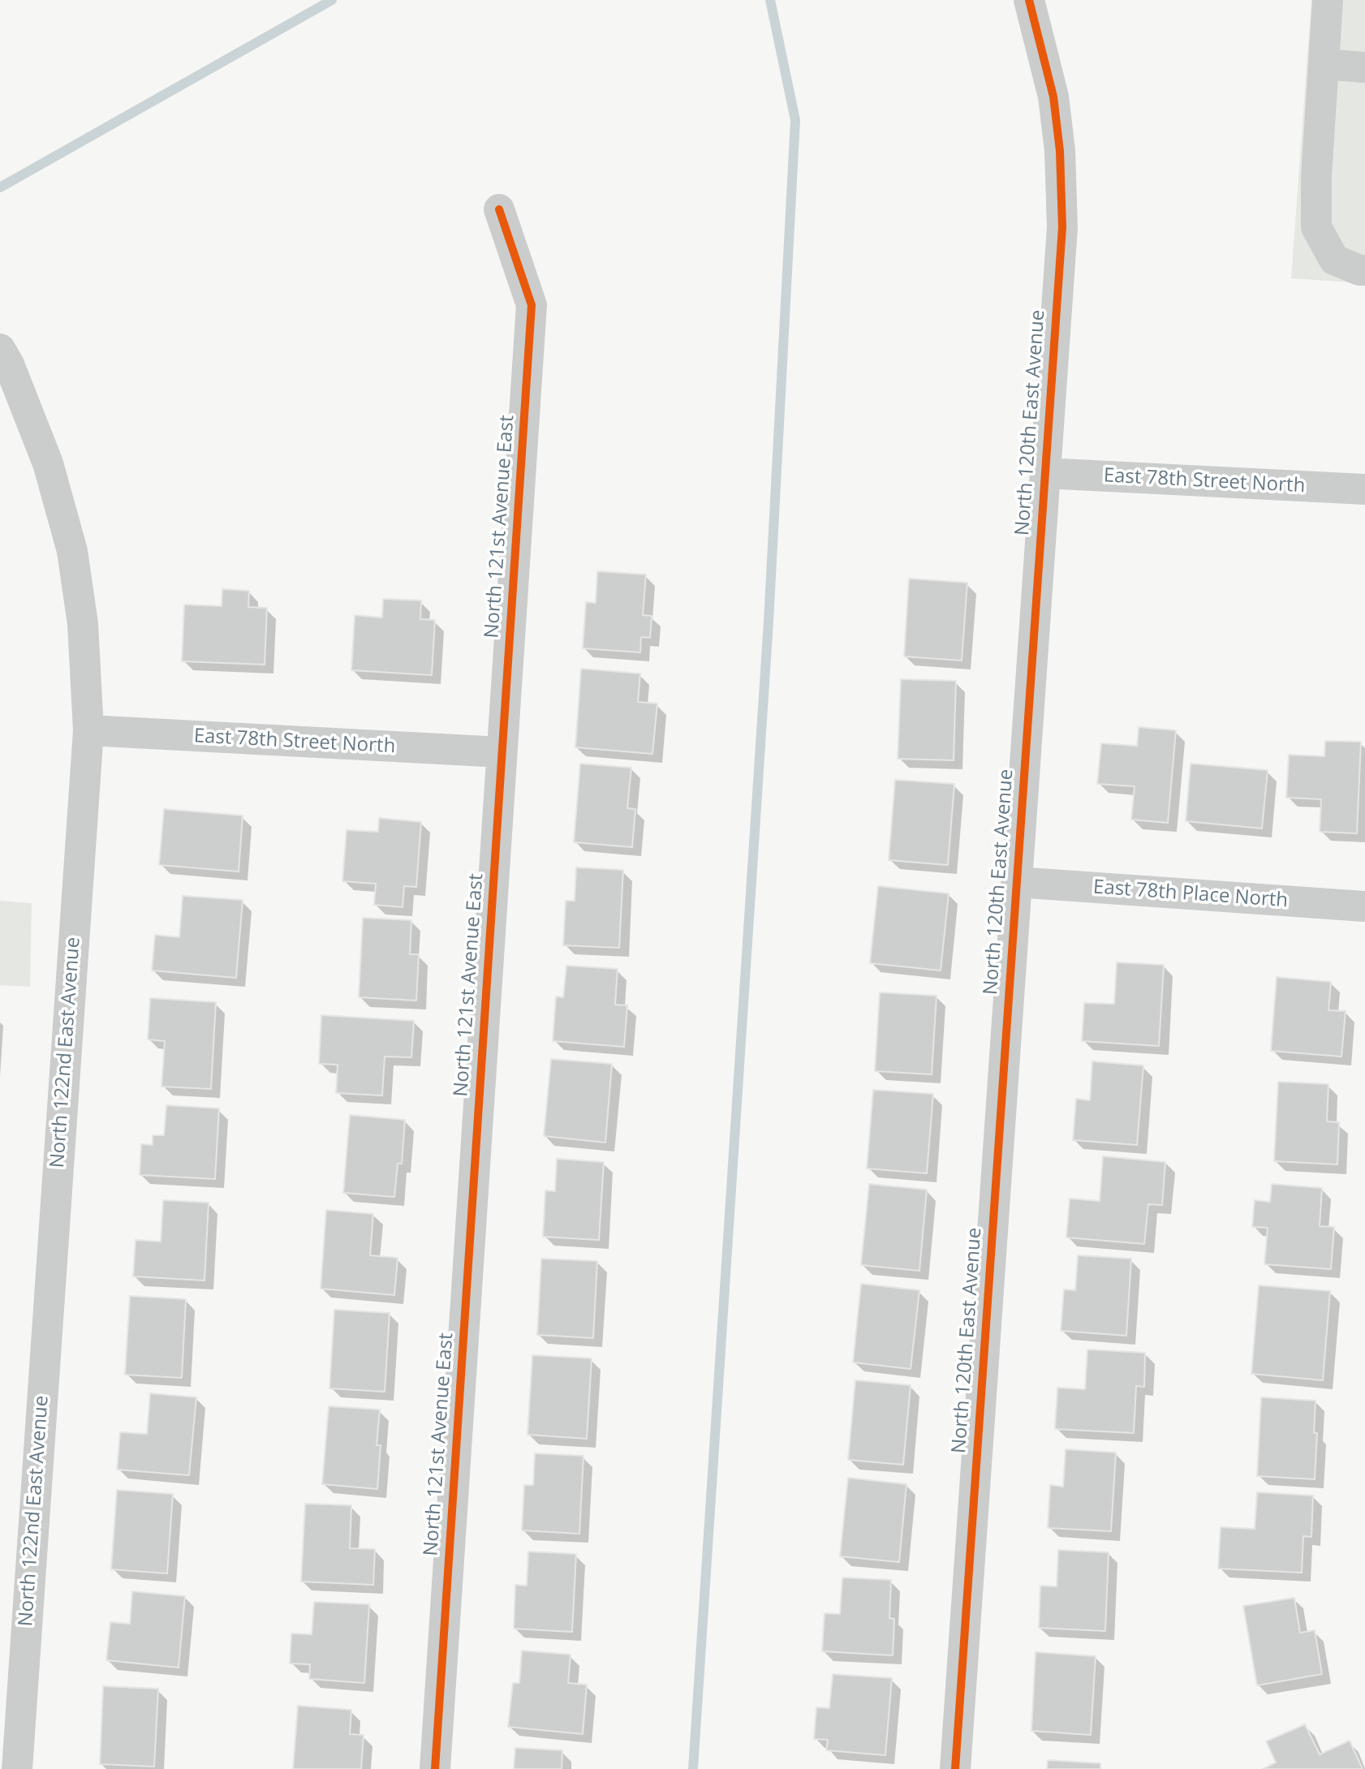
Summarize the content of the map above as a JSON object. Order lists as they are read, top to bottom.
{
  "streets": {
    "street": [
      "North 120th East Avenue",
      "East 78th Street North",
      "North 121st Avenue East",
      "East 78th Place North",
      "North 122nd East Avenue"
    ]
  },
  "crossings": [
    ["North 120th East Avenue", "East 78th Street North"],
    ["North 120th East Avenue", "East 78th Place North"],
    ["East 78th Street North", "North 121st Avenue East"],
    ["East 78th Street North", "North 122nd East Avenue"]
  ]
}
